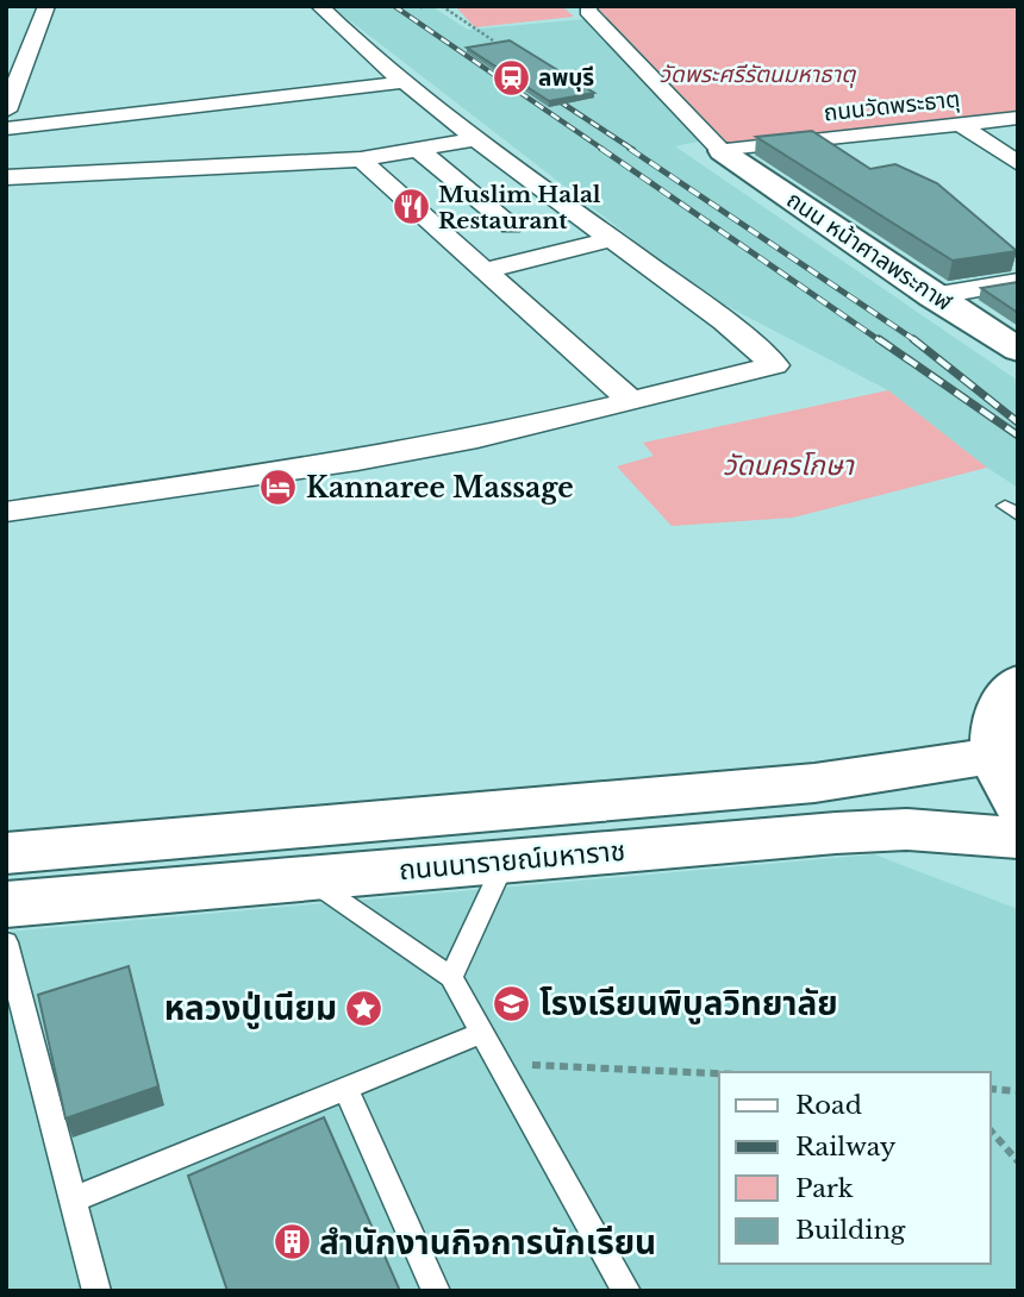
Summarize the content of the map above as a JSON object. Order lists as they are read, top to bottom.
{
  "streets": {
    "main road": ["ถนน หน้าศาลพระกาฬ", "ถนนนารายณ์มหาราช"],
    "street": ["ถนนวัดพระธาตุ"]
  },
  "crossings": [
    ["ถนนวัดพระธาตุ", "ถนน หน้าศาลพระกาฬ"]
  ],
  "parks": ["วัดพระศรีรัตนมหาธาตุ", "วัดนครโกษา"],
  "places": {
    "station": ["ลพบุรี"],
    "restaurant": ["Muslim Halal Restaurant"],
    "hotel": ["Kannaree Massage"],
    "school or university": ["โรงเรียนพิบูลวิทยาลัย"],
    "place": ["หลวงปู่เนียม"],
    "building": ["สำนักงานกิจการนักเรียน"]
  },
  "legend": [
    "Road",
    "Railway",
    "Park",
    "Building"
  ]
}
